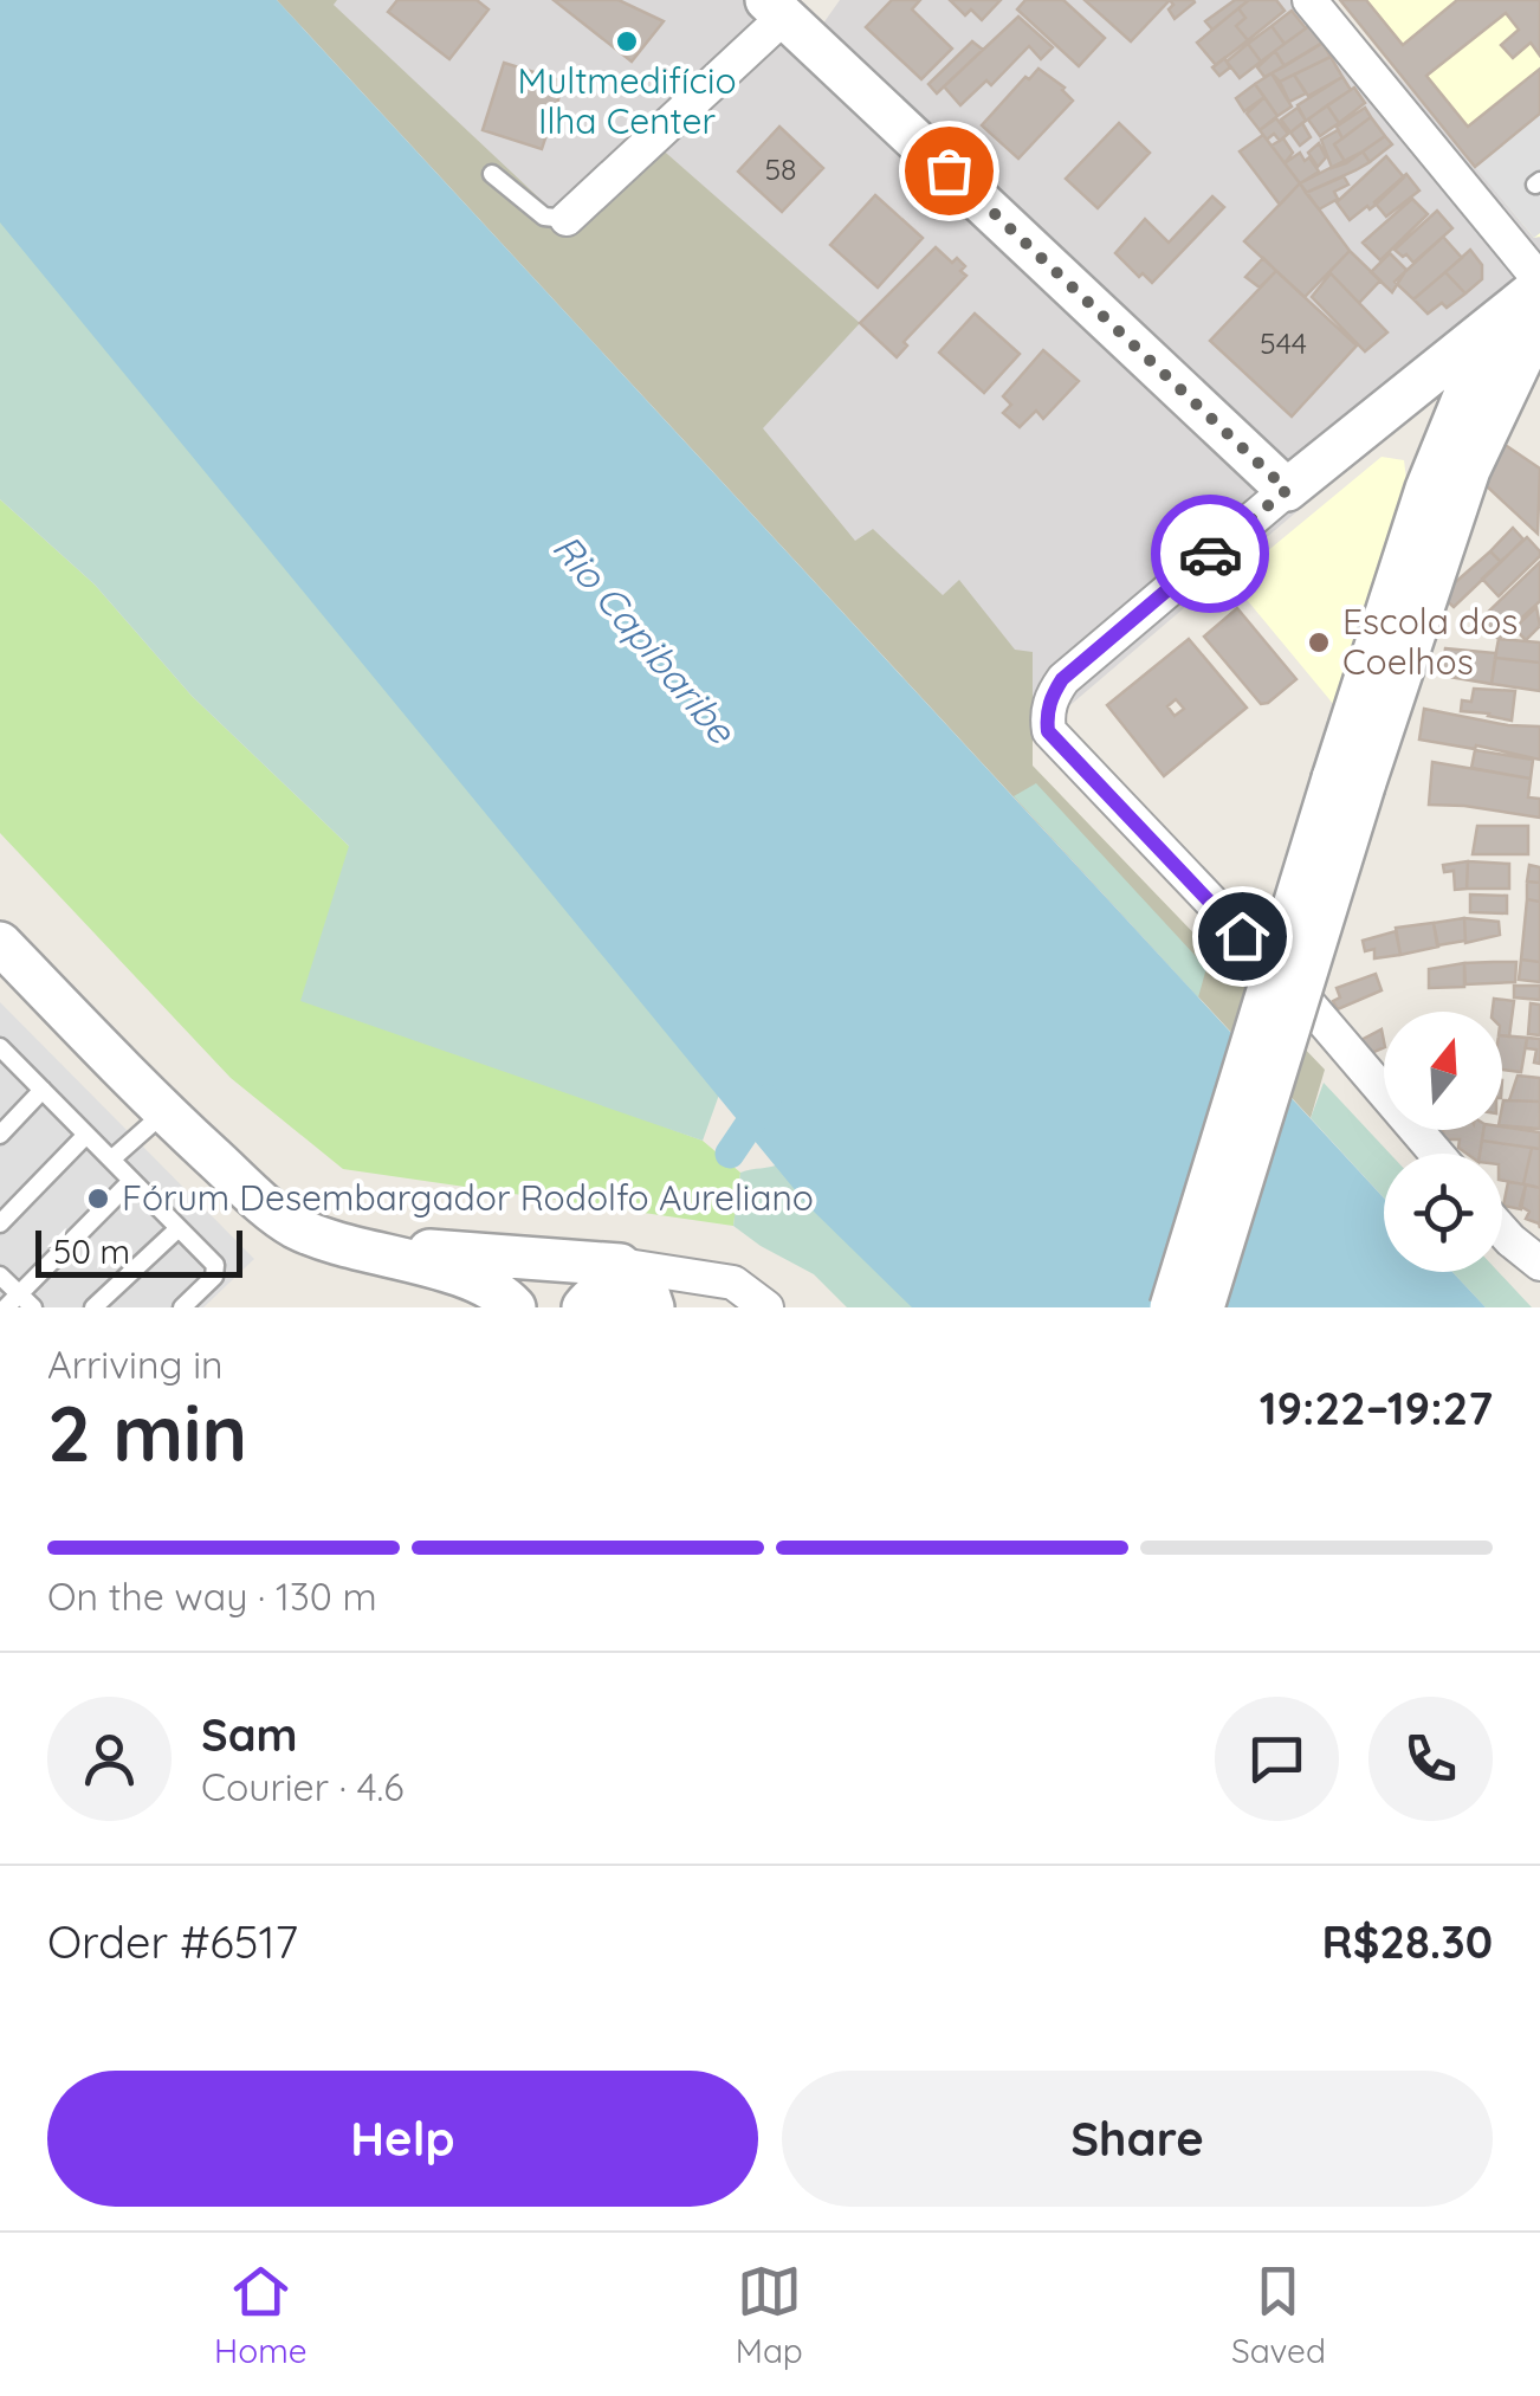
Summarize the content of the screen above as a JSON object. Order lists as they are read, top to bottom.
{
  "water": ["Rio Capibaribe"],
  "places": ["Multmedifício Ilha Center", "Escola dos Coelhos", "Fórum Desembargador Rodolfo Aureliano"],
  "house_numbers": ["58", "544"],
  "scale_bar": "50 m",
  "north": "top",
  "page": {
    "scale": "50 m",
    "heading": ["2 min", "Arriving in", "19:22–19:27"],
    "panel": [
      "Sam",
      "Courier · 4.6",
      "Order #6517",
      "R$28.30"
    ],
    "bar": "On the way · 130 m",
    "buttons": ["Help", "Share"],
    "tabs": ["Home", "Map", "Saved"]
  }
}
